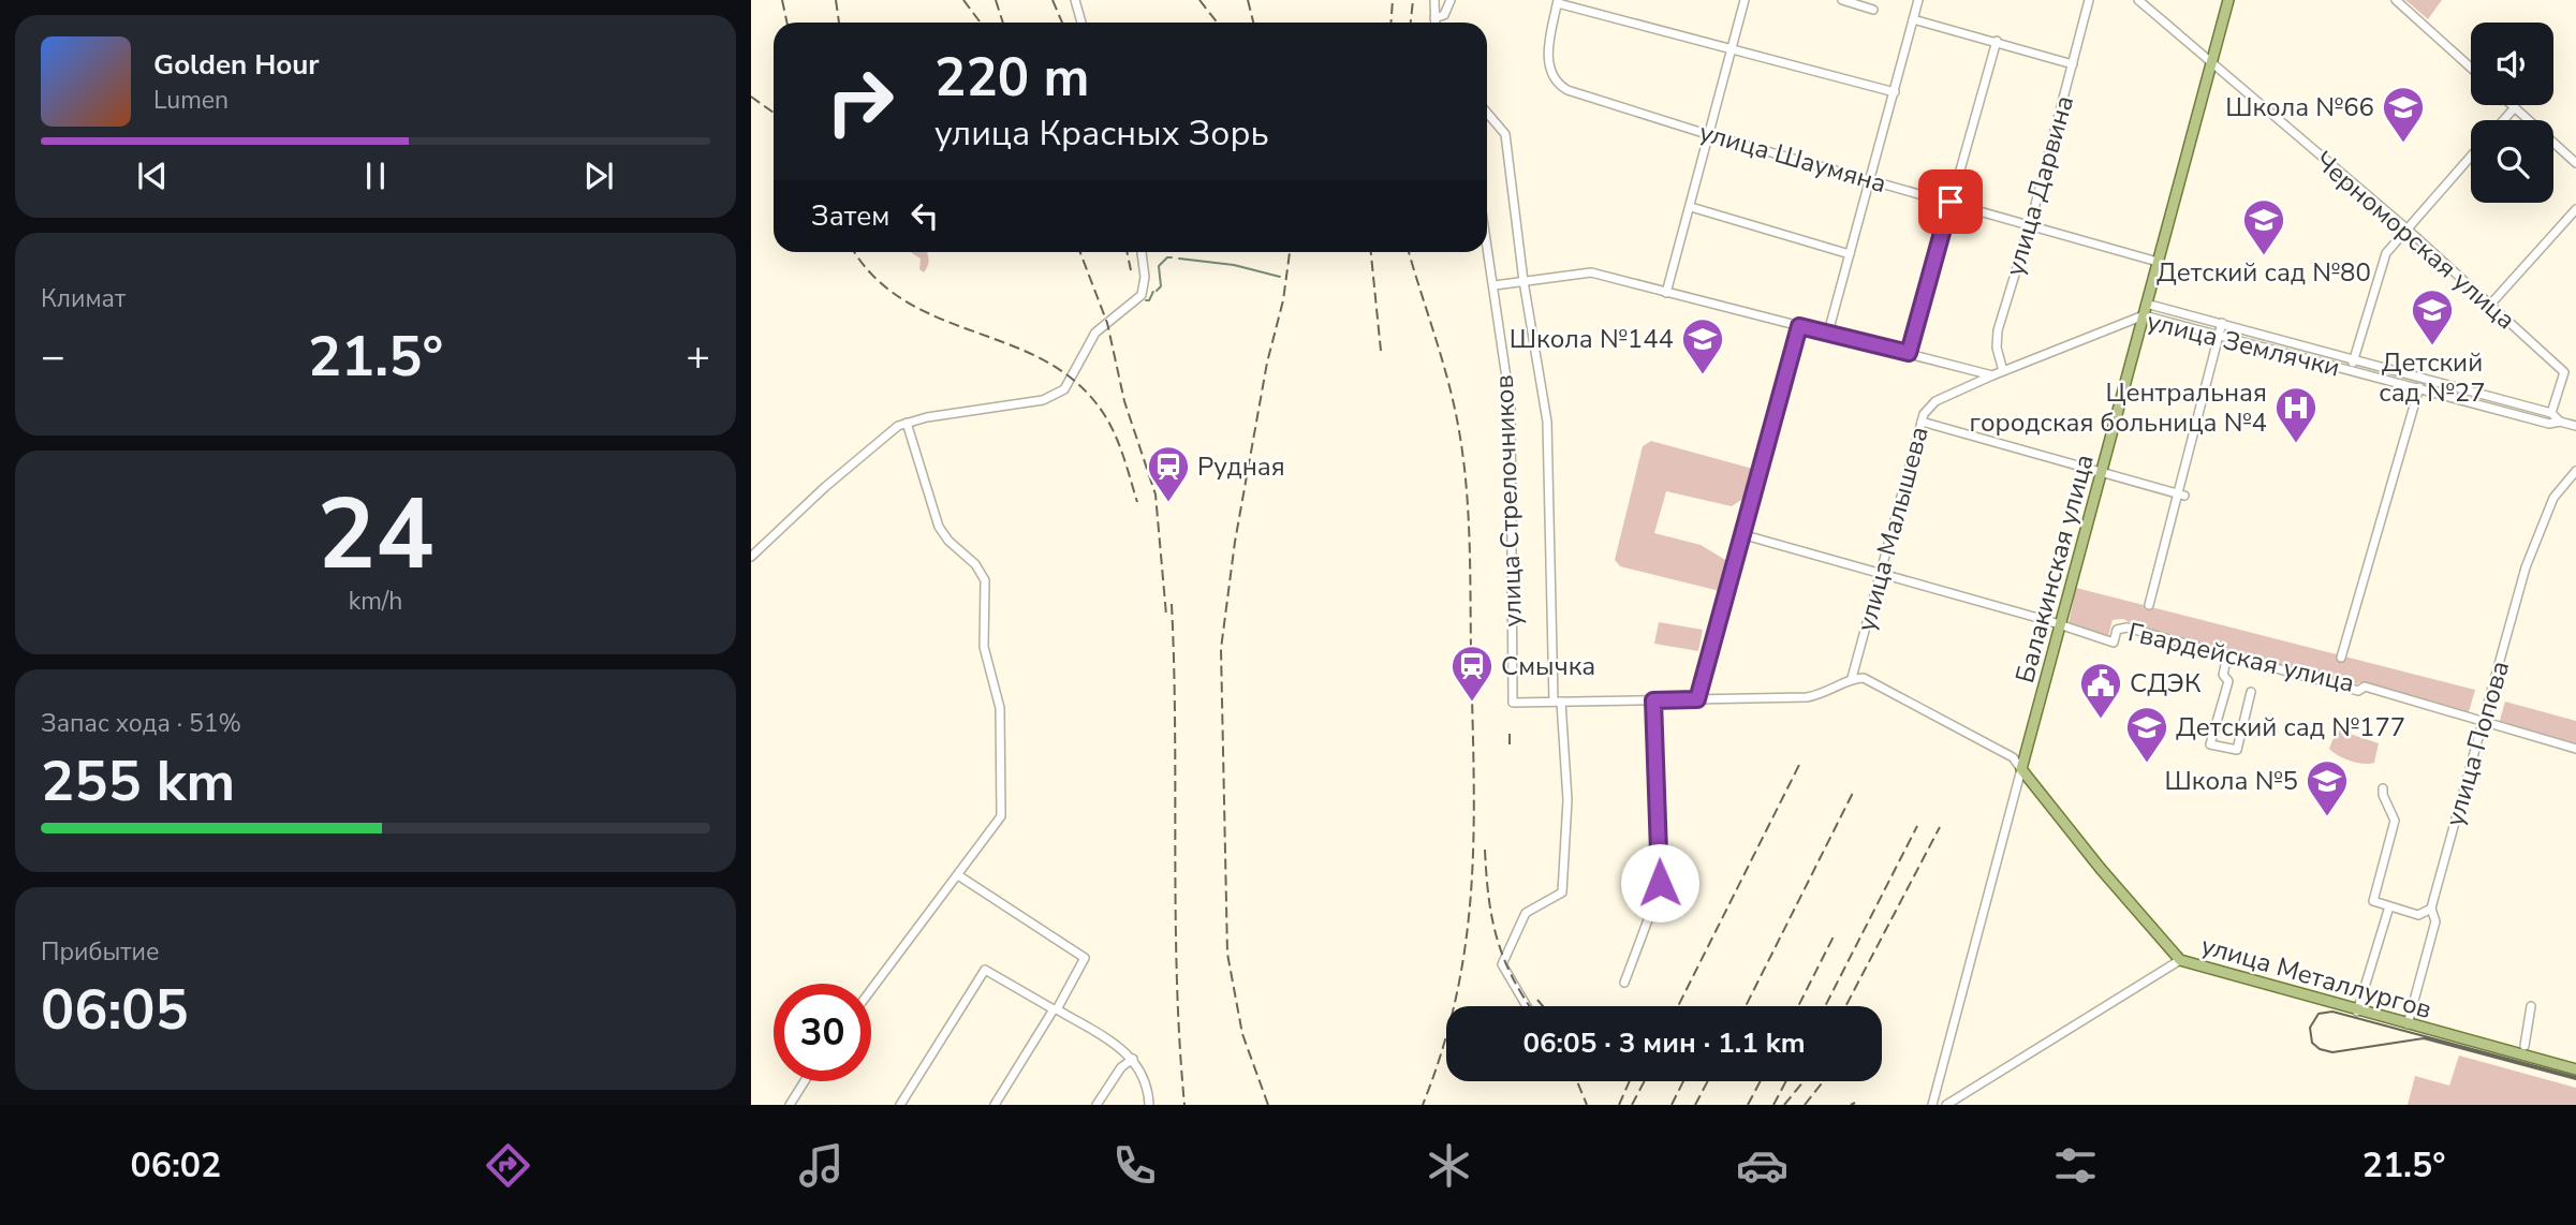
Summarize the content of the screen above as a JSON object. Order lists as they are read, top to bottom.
{
  "streets": {
    "main road": ["Балакинская улица", "улица Металлургов"],
    "street": [
      "улица Шаумяна",
      "улица Дарвина",
      "Черноморская улица",
      "улица Землячки",
      "улица Стрелочников",
      "улица Малышева",
      "Гвардейская улица",
      "улица Попова"
    ]
  },
  "crossings": [
    ["улица Шаумяна", "улица Дарвина"],
    ["улица Шаумяна", "Балакинская улица"],
    ["улица Дарвина", "улица Землячки"],
    ["Черноморская улица", "улица Землячки"],
    ["Черноморская улица", "Балакинская улица"],
    ["улица Землячки", "улица Малышева"],
    ["улица Землячки", "Балакинская улица"],
    ["улица Малышева", "Гвардейская улица"],
    ["Балакинская улица", "Гвардейская улица"],
    ["Гвардейская улица", "улица Попова"],
    ["улица Попова", "улица Металлургов"]
  ],
  "places": {
    "school or university": [
      "Школа №66",
      "Детский сад №80",
      "Детский сад №27",
      "Школа №144",
      "Детский сад №177",
      "Школа №5"
    ],
    "hospital": ["Центральная городская больница №4"],
    "station": ["Рудная", "Смычка"],
    "public building": ["СДЭК"]
  },
  "page": {
    "turn": ["220 m", "улица Красных Зорь"],
    "song": ["Golden Hour", "Lumen"],
    "then": "Затем",
    "tile": [
      "Климат",
      ["24", "km/h"],
      ["Запас хода · 51%", "255 km"],
      ["Прибытие", "06:05"]
    ],
    "heat": ["−", "21.5°", "+"],
    "limit": "30",
    "trip": "06:05 · 3 мин · 1.1 km",
    "tabs": ["06:02", "21.5°"]
  }
}
